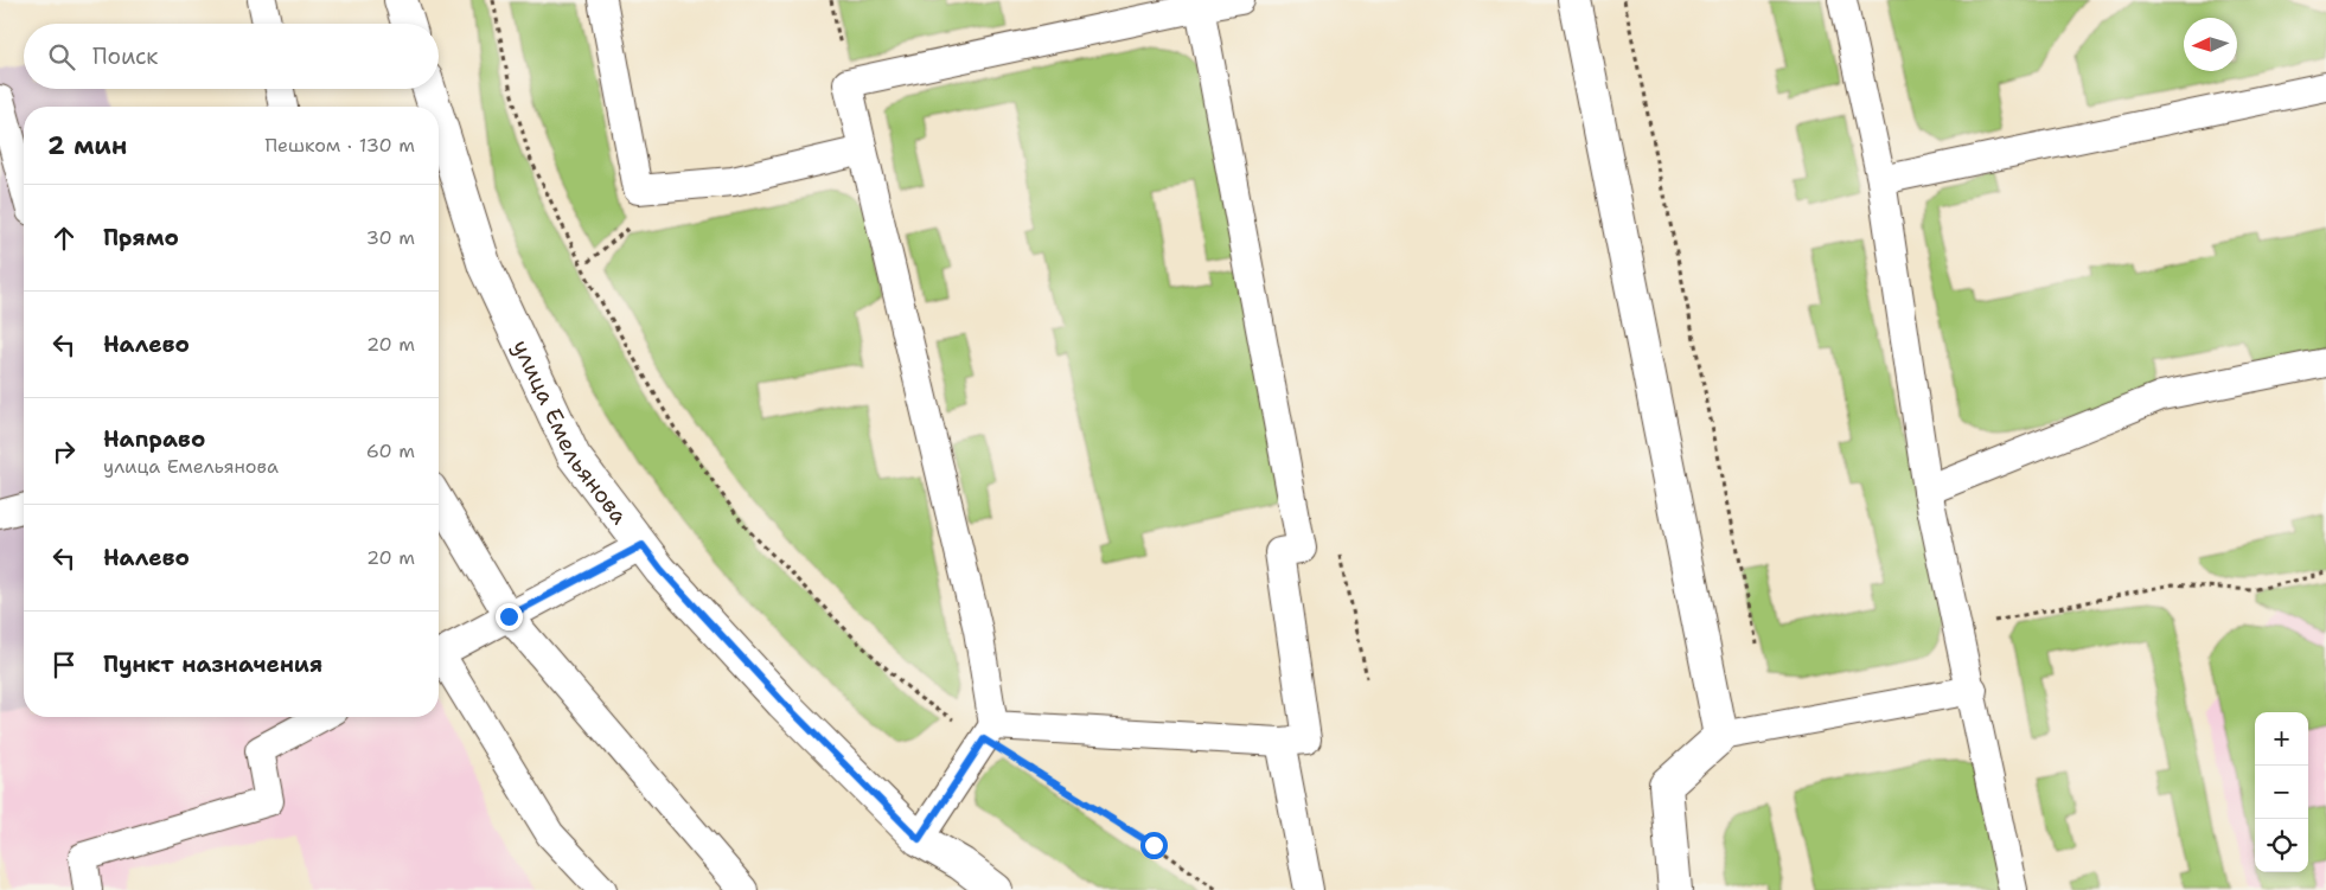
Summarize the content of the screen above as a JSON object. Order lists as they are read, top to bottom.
{
  "streets": {
    "main road": ["улица Емельянова"]
  },
  "north": "left",
  "page": {
    "search": "Поиск",
    "heading": ["2 мин", "Пешком · 130 m"],
    "list": [
      ["Прямо", "30 m"],
      ["Налево", "20 m"],
      ["Направо", "улица Емельянова", "60 m"],
      ["Налево", "20 m"],
      "Пункт назначения"
    ],
    "map_buttons": ["+", "−"]
  }
}
